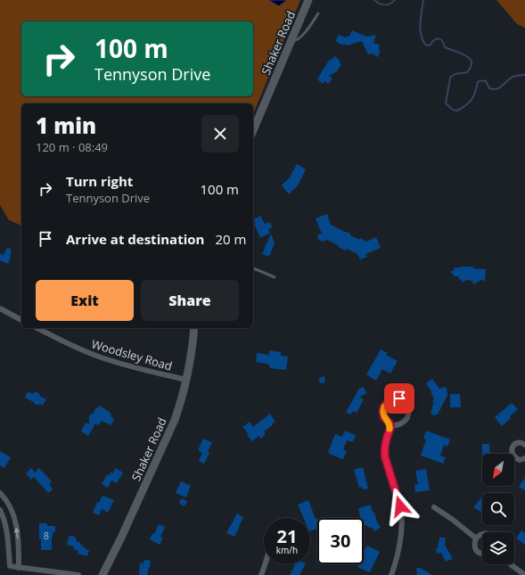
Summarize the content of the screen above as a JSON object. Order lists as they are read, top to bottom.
{
  "streets": {
    "main road": ["Shaker Road"],
    "street": ["Woodsley Road"]
  },
  "crossings": [
    ["Shaker Road", "Woodsley Road"]
  ],
  "house_numbers": ["8"],
  "north": "bottom left",
  "page": {
    "turn": ["100 m", "Tennyson Drive"],
    "heading": ["1 min", "120 m · 08:49"],
    "list": [
      {
        "name": "Turn right",
        "note": "Tennyson Drive",
        "value": "100 m"
      },
      {
        "name": "Arrive at destination",
        "value": "20 m"
      }
    ],
    "buttons": ["Exit", "Share"],
    "speed": "21 km/h",
    "limit": "30"
  }
}
